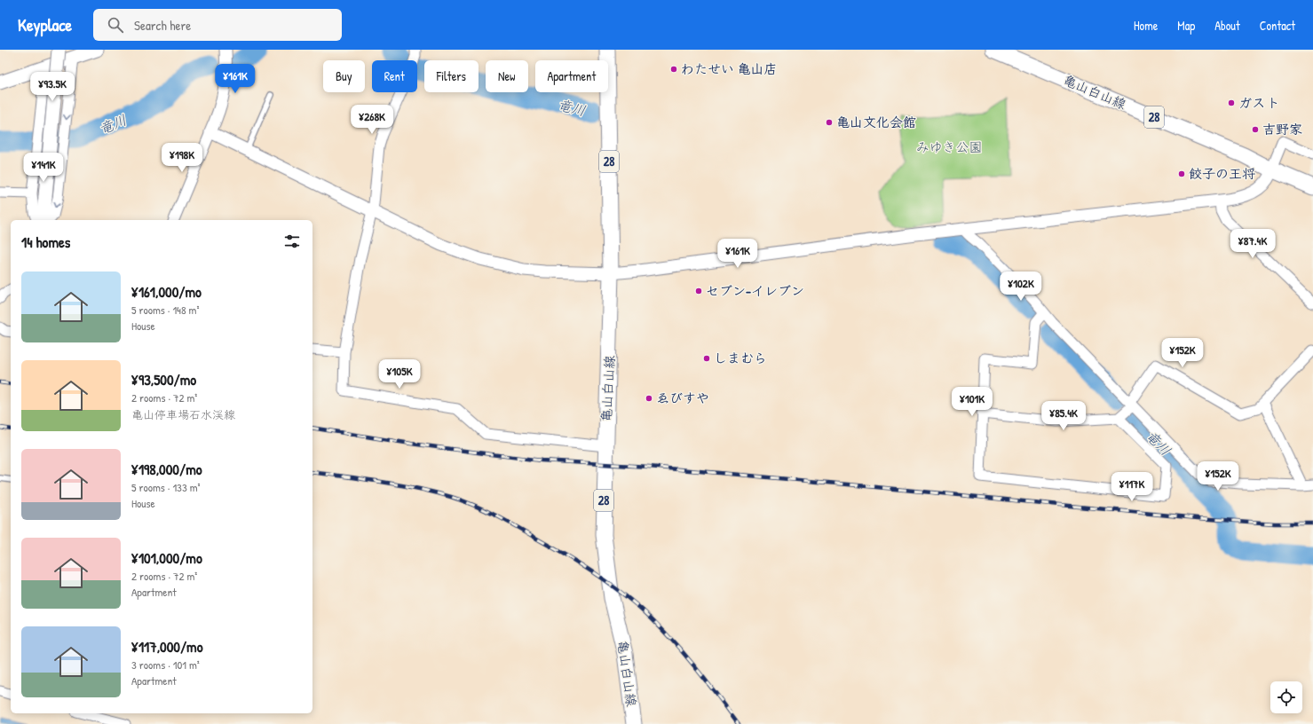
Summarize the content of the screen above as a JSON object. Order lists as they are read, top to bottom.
{
  "streets": {
    "main road": ["亀山白山線", "28"]
  },
  "water": ["竜川"],
  "parks": ["みゆき公園"],
  "places": [
    "わたせい 亀山店",
    "ガスト",
    "亀山文化会館",
    "吉野家",
    "餃子の王将",
    "セブン-イレブン",
    "しまむら",
    "ゑびすや"
  ],
  "page": {
    "header": "Keyplace",
    "search": "Search here",
    "nav": [
      "Home",
      "Map",
      "About",
      "Contact"
    ],
    "chip": [
      "Buy",
      "Rent",
      "Filters",
      "New",
      "Apartment"
    ],
    "price": [
      "¥161K",
      "¥93.5K",
      "¥268K",
      "¥198K",
      "¥141K",
      "¥87.4K",
      "¥161K",
      "¥102K",
      "¥152K",
      "¥105K",
      "¥101K",
      "¥85.4K",
      "¥152K",
      "¥117K"
    ],
    "heading": "14 homes",
    "list": [
      {
        "name": "¥161,000/mo",
        "note": "5 rooms · 148 m² · House"
      },
      {
        "name": "¥93,500/mo",
        "note": "2 rooms · 72 m² · 亀山停車場石水渓線"
      },
      {
        "name": "¥198,000/mo",
        "note": "5 rooms · 133 m² · House"
      },
      {
        "name": "¥101,000/mo",
        "note": "2 rooms · 72 m² · Apartment"
      },
      {
        "name": "¥117,000/mo",
        "note": "3 rooms · 101 m² · Apartment"
      }
    ]
  }
}
